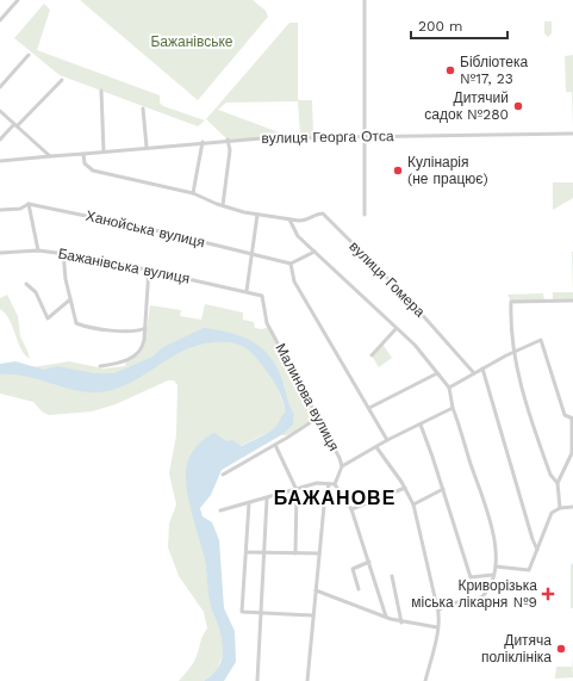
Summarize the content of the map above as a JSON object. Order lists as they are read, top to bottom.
{
  "streets": {
    "street": [
      "вулиця Георга Отса",
      "Ханойська вулиця",
      "Бажанівська вулиця",
      "вулиця Гомера",
      "Малинова вулиця"
    ]
  },
  "crossings": [
    ["Бажанівська вулиця", "Малинова вулиця"]
  ],
  "districts": ["БАЖАНОВЕ"],
  "parks": ["Бажанівське"],
  "places": {
    "other": [
      "Бібліотека №17, 23",
      "Дитячий садок №280",
      "Кулінарія (не працює)",
      "Дитяча поліклініка"
    ],
    "health": ["Криворізька міська лікарня №9"]
  },
  "scale_bar": "200 m"
}
